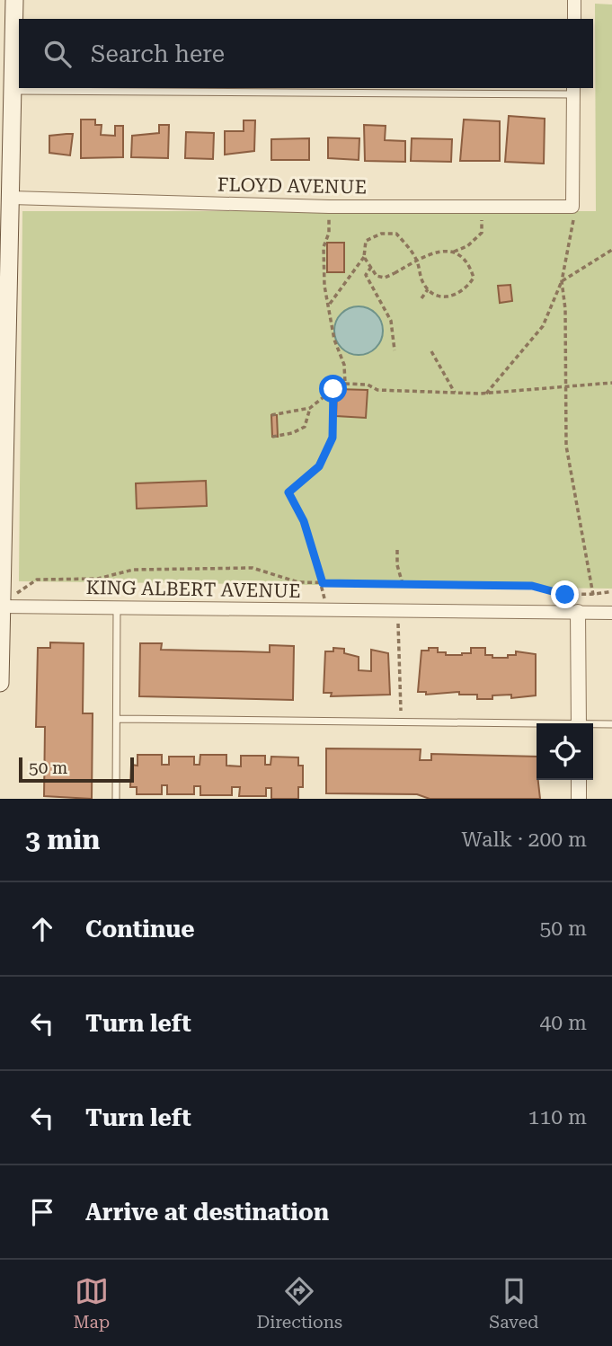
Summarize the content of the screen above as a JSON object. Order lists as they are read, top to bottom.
{
  "streets": {
    "street": ["FLOYD AVENUE", "KING ALBERT AVENUE"]
  },
  "scale_bar": "50 m",
  "page": {
    "search": "Search here",
    "scale": "50 m",
    "heading": ["3 min", "Walk · 200 m"],
    "list": [
      ["Continue", "50 m"],
      ["Turn left", "40 m"],
      ["Turn left", "110 m"],
      "Arrive at destination"
    ],
    "nav": ["Map", "Directions", "Saved"]
  }
}
